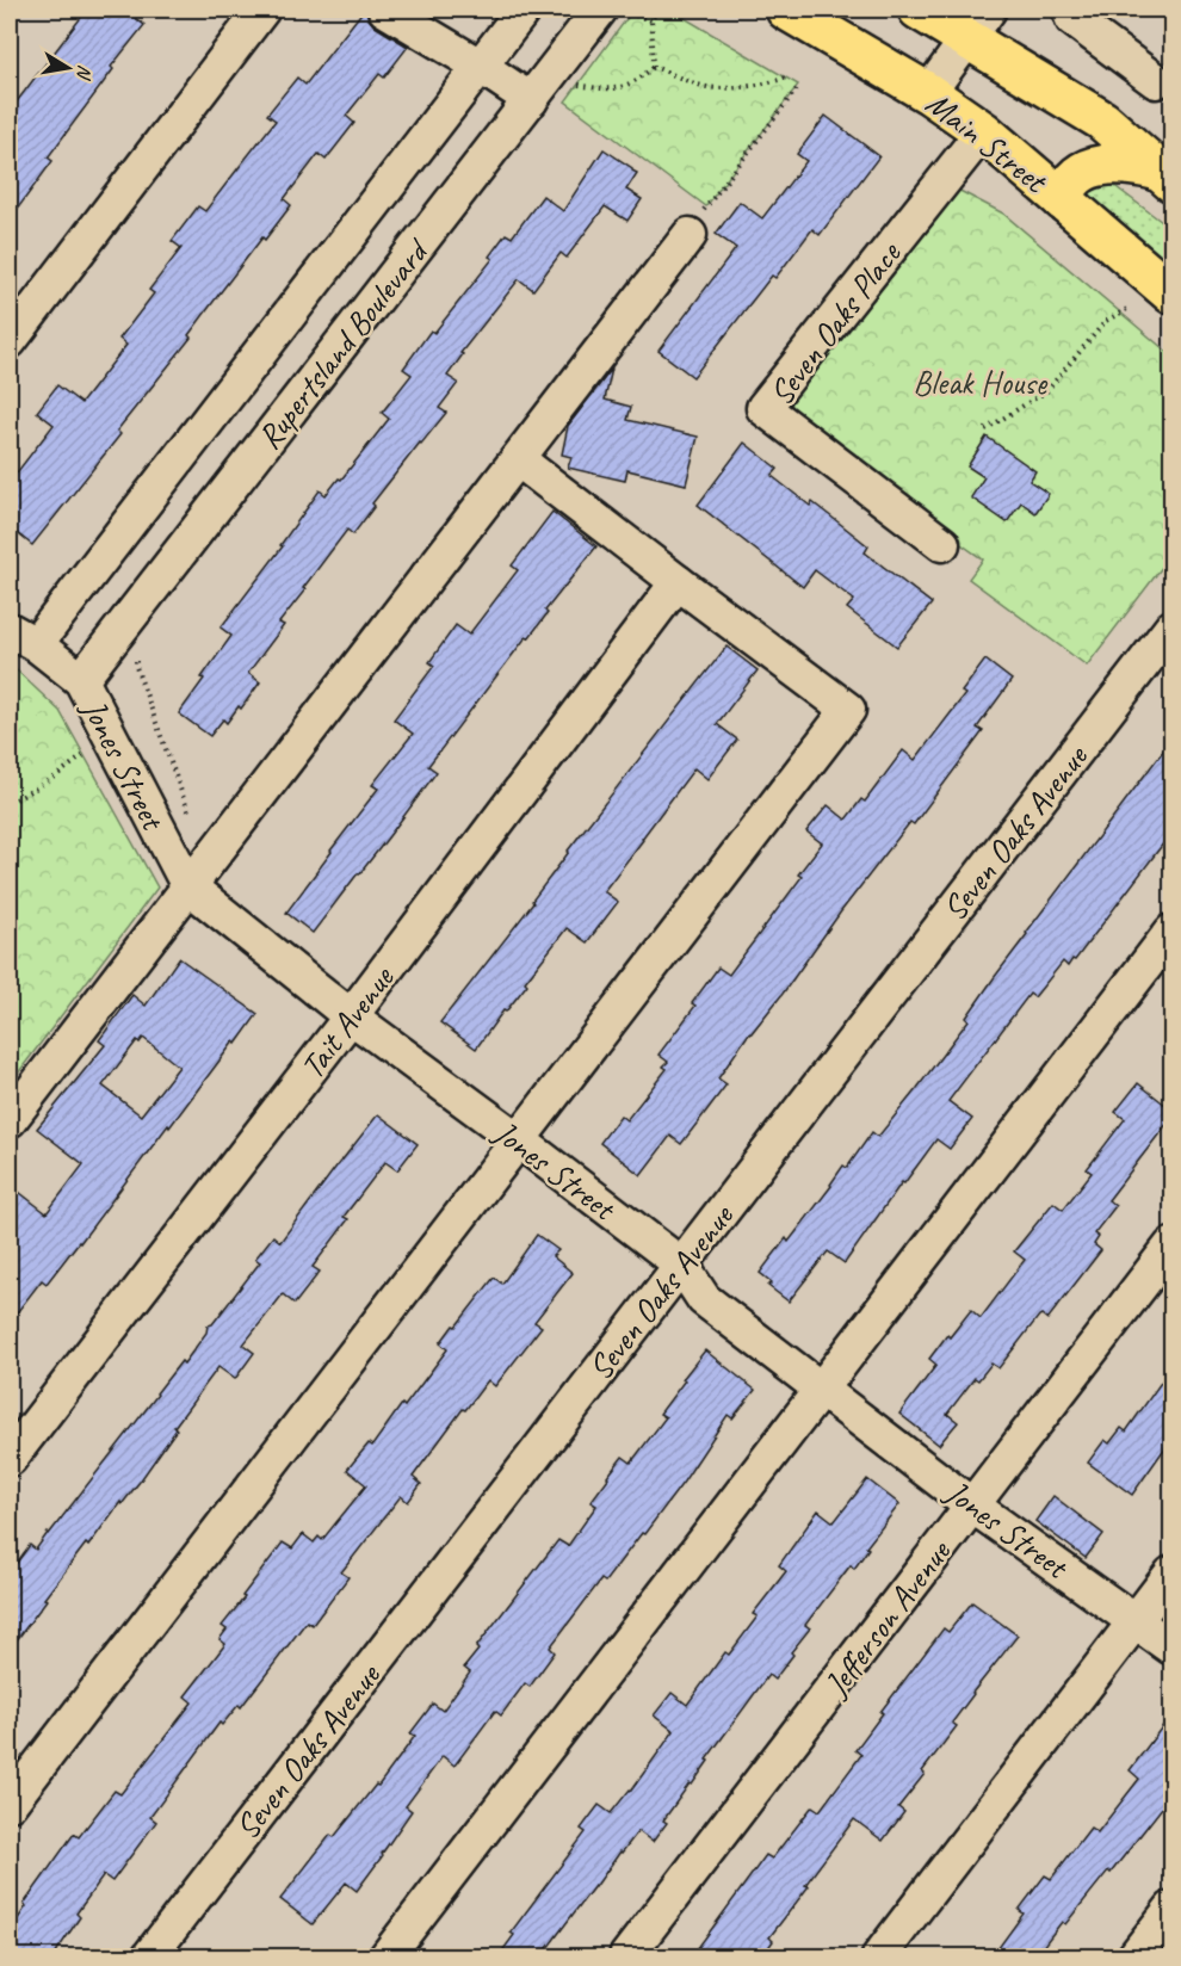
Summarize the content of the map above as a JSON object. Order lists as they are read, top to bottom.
{
  "streets": {
    "main road": ["Main Street"],
    "street": [
      "Seven Oaks Place",
      "Rupertsland Boulevard",
      "Jones Street",
      "Seven Oaks Avenue",
      "Tait Avenue",
      "Jefferson Avenue"
    ]
  },
  "crossings": [
    ["Main Street", "Seven Oaks Place"],
    ["Rupertsland Boulevard", "Jones Street"],
    ["Jones Street", "Seven Oaks Avenue"],
    ["Jones Street", "Tait Avenue"],
    ["Jones Street", "Jefferson Avenue"]
  ],
  "parks": ["Bleak House"],
  "north": "right"
}
